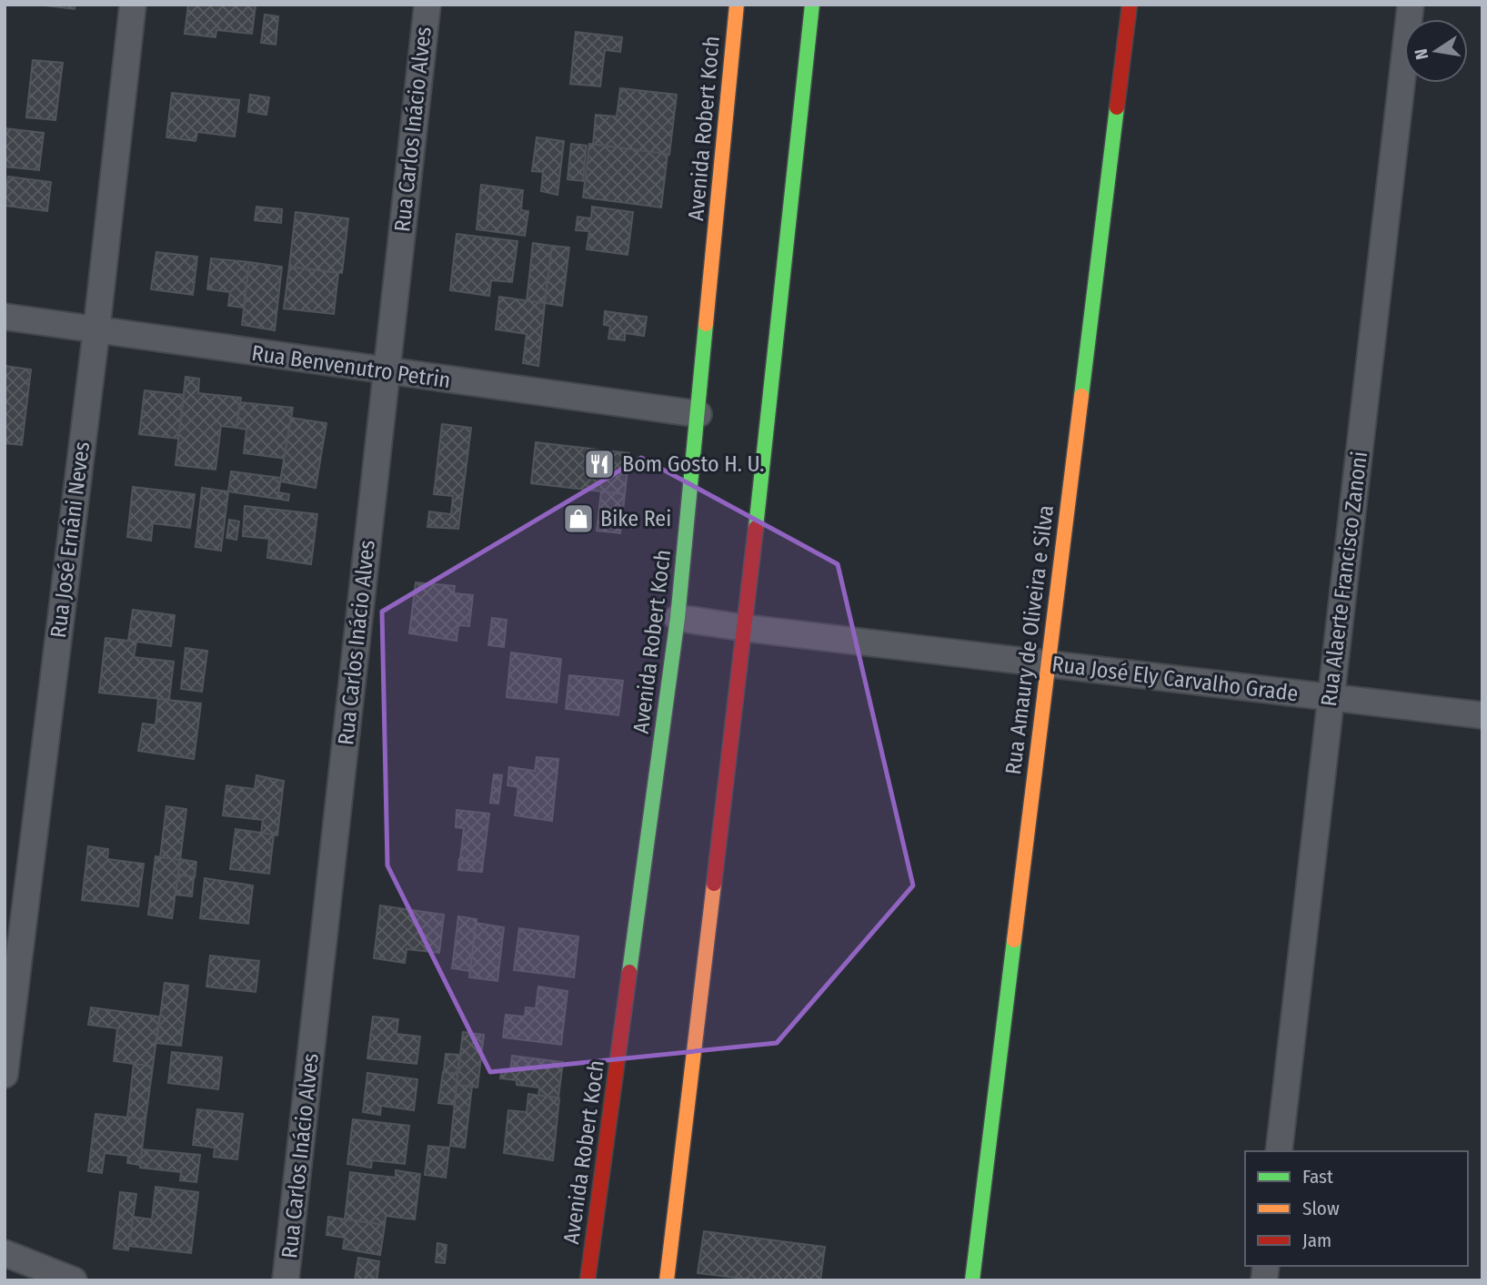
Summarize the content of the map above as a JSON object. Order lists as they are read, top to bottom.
{
  "streets": {
    "main road": ["Avenida Robert Koch", "Rua Amaury de Oliveira e Silva"],
    "street": [
      "Rua Carlos Inácio Alves",
      "Rua Benvenutro Petrin",
      "Rua José Ernâni Neves",
      "Rua Alaerte Francisco Zanoni",
      "Rua José Ely Carvalho Grade"
    ]
  },
  "crossings": [
    ["Avenida Robert Koch", "Rua Benvenutro Petrin"],
    ["Avenida Robert Koch", "Rua José Ely Carvalho Grade"],
    ["Rua Carlos Inácio Alves", "Rua Benvenutro Petrin"],
    ["Rua Benvenutro Petrin", "Rua José Ernâni Neves"],
    ["Rua Alaerte Francisco Zanoni", "Rua José Ely Carvalho Grade"],
    ["Rua Amaury de Oliveira e Silva", "Rua José Ely Carvalho Grade"]
  ],
  "places": {
    "restaurant": ["Bom Gosto H. U."],
    "shop": ["Bike Rei"]
  },
  "legend": ["Fast", "Slow", "Jam"],
  "north": "left"
}
